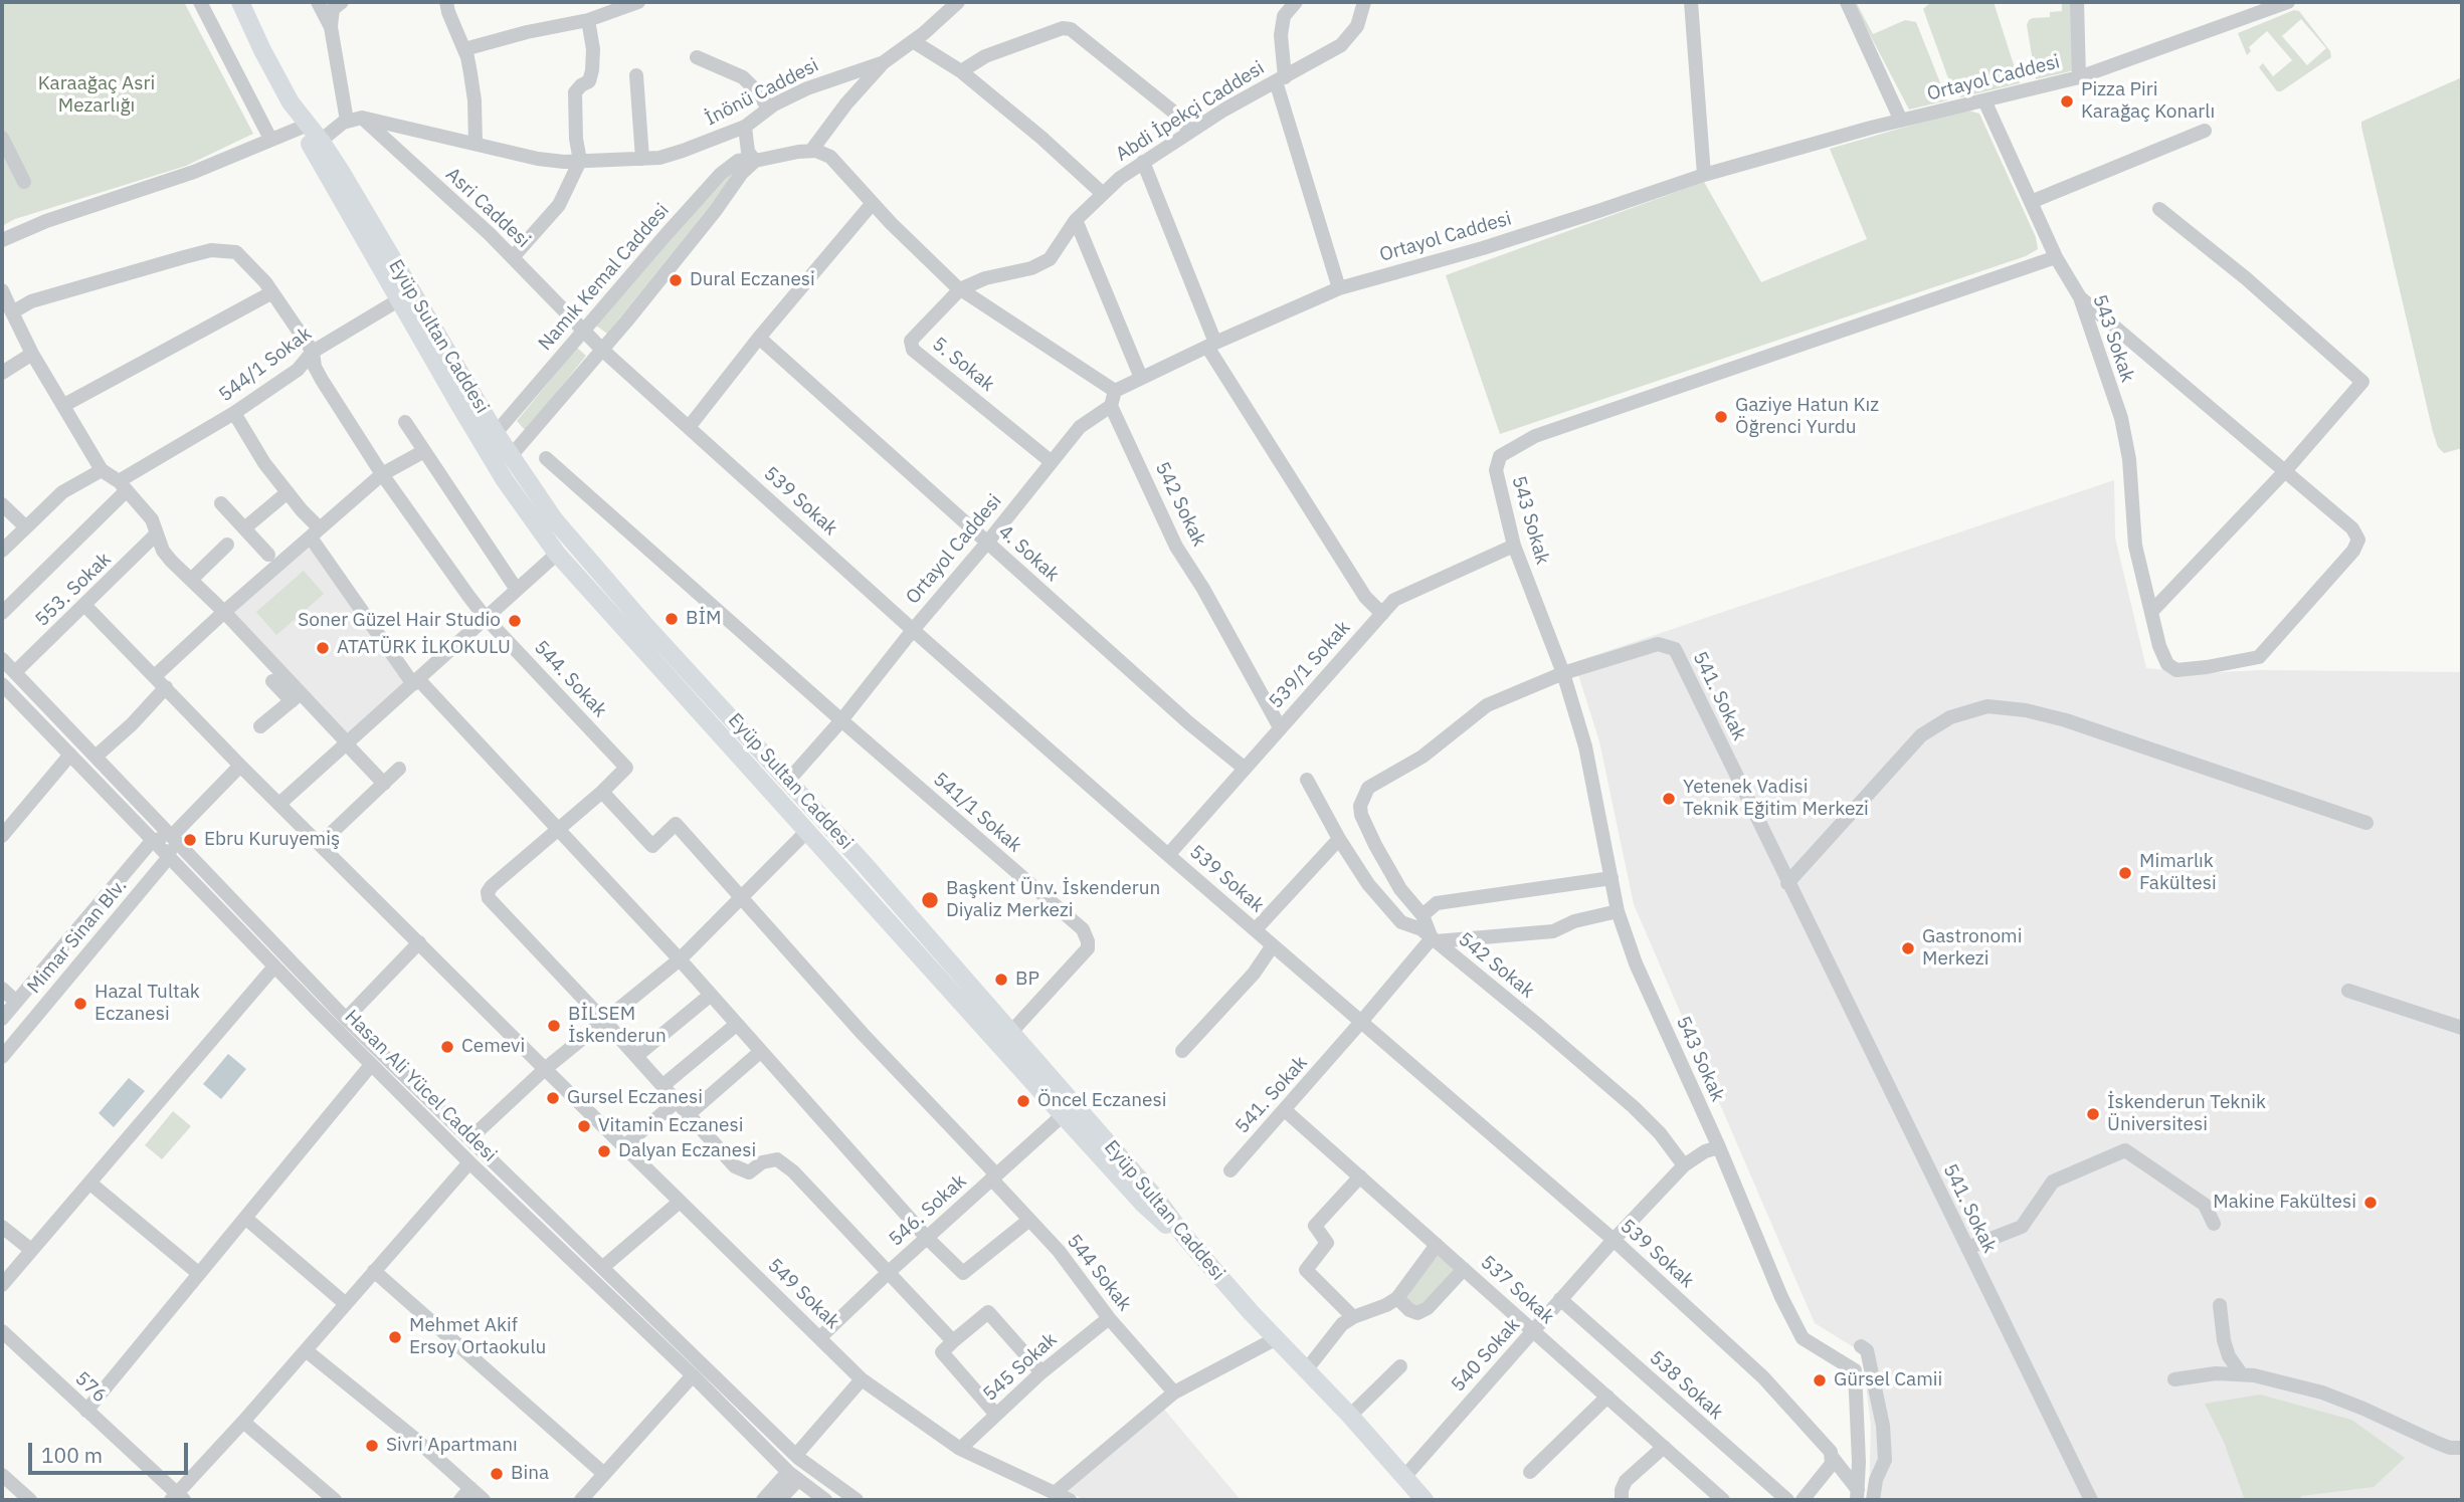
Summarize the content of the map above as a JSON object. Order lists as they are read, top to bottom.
{
  "streets": {
    "main road": ["Eyüp Sultan Caddesi"],
    "street": [
      "Ortayol Caddesi",
      "İnönü Caddesi",
      "Abdi İpekçi Caddesi",
      "Asri Caddesi",
      "Namık Kemal Caddesi",
      "543 Sokak",
      "544/1 Sokak",
      "5. Sokak",
      "539 Sokak",
      "542 Sokak",
      "4. Sokak",
      "553. Sokak",
      "539/1 Sokak",
      "544. Sokak",
      "541. Sokak",
      "541/1 Sokak",
      "Mimar Sinan Blv.",
      "Hasan Ali Yücel Caddesi",
      "546. Sokak",
      "544 Sokak",
      "537 Sokak",
      "549 Sokak",
      "540 Sokak",
      "545 Sokak",
      "538 Sokak",
      "576"
    ]
  },
  "crossings": [
    ["Ortayol Caddesi", "Eyüp Sultan Caddesi"],
    ["Ortayol Caddesi", "5. Sokak"],
    ["Ortayol Caddesi", "539 Sokak"],
    ["Ortayol Caddesi", "542 Sokak"],
    ["Ortayol Caddesi", "4. Sokak"],
    ["Ortayol Caddesi", "541/1 Sokak"],
    ["İnönü Caddesi", "Asri Caddesi"],
    ["Abdi İpekçi Caddesi", "5. Sokak"],
    ["Asri Caddesi", "Namık Kemal Caddesi"],
    ["Asri Caddesi", "539 Sokak"],
    ["Namık Kemal Caddesi", "Eyüp Sultan Caddesi"],
    ["Namık Kemal Caddesi", "539 Sokak"],
    ["Eyüp Sultan Caddesi", "541/1 Sokak"],
    ["Eyüp Sultan Caddesi", "540 Sokak"],
    ["543 Sokak", "539 Sokak"],
    ["543 Sokak", "539/1 Sokak"],
    ["543 Sokak", "541. Sokak"],
    ["543 Sokak", "540 Sokak"],
    ["544/1 Sokak", "544. Sokak"],
    ["539 Sokak", "539/1 Sokak"],
    ["539 Sokak", "541. Sokak"],
    ["539 Sokak", "540 Sokak"],
    ["542 Sokak", "539/1 Sokak"],
    ["542 Sokak", "541. Sokak"],
    ["542 Sokak", "540 Sokak"],
    ["4. Sokak", "539/1 Sokak"],
    ["553. Sokak", "549 Sokak"],
    ["541. Sokak", "537 Sokak"],
    ["Mimar Sinan Blv.", "Hasan Ali Yücel Caddesi"],
    ["546. Sokak", "544 Sokak"],
    ["546. Sokak", "549 Sokak"],
    ["544 Sokak", "545 Sokak"],
    ["537 Sokak", "540 Sokak"],
    ["549 Sokak", "545 Sokak"],
    ["540 Sokak", "538 Sokak"]
  ],
  "parks": ["Karaağaç Asri Mezarlığı"],
  "places": [
    "Pizza Piri Karağaç Konarlı",
    "Dural Eczanesi",
    "Gaziye Hatun Kız Öğrenci Yurdu",
    "BİM",
    "Soner Güzel Hair Studio",
    "ATATÜRK İLKOKULU",
    "Yetenek Vadisi Teknik Eğitim Merkezi",
    "Ebru Kuruyemiş",
    "Mimarlık Fakültesi",
    "Başkent Ünv. İskenderun Diyaliz Merkezi",
    "Gastronomi Merkezi",
    "BP",
    "Hazal Tultak Eczanesi",
    "BİLSEM İskenderun",
    "Cemevi",
    "Gursel Eczanesi",
    "Öncel Eczanesi",
    "İskenderun Teknik Üniversitesi",
    "Vitamin Eczanesi",
    "Dalyan Eczanesi",
    "Makine Fakültesi",
    "Mehmet Akif Ersoy Ortaokulu",
    "Gürsel Camii",
    "Sivri Apartmanı",
    "Bina"
  ],
  "scale_bar": "100 m"
}
